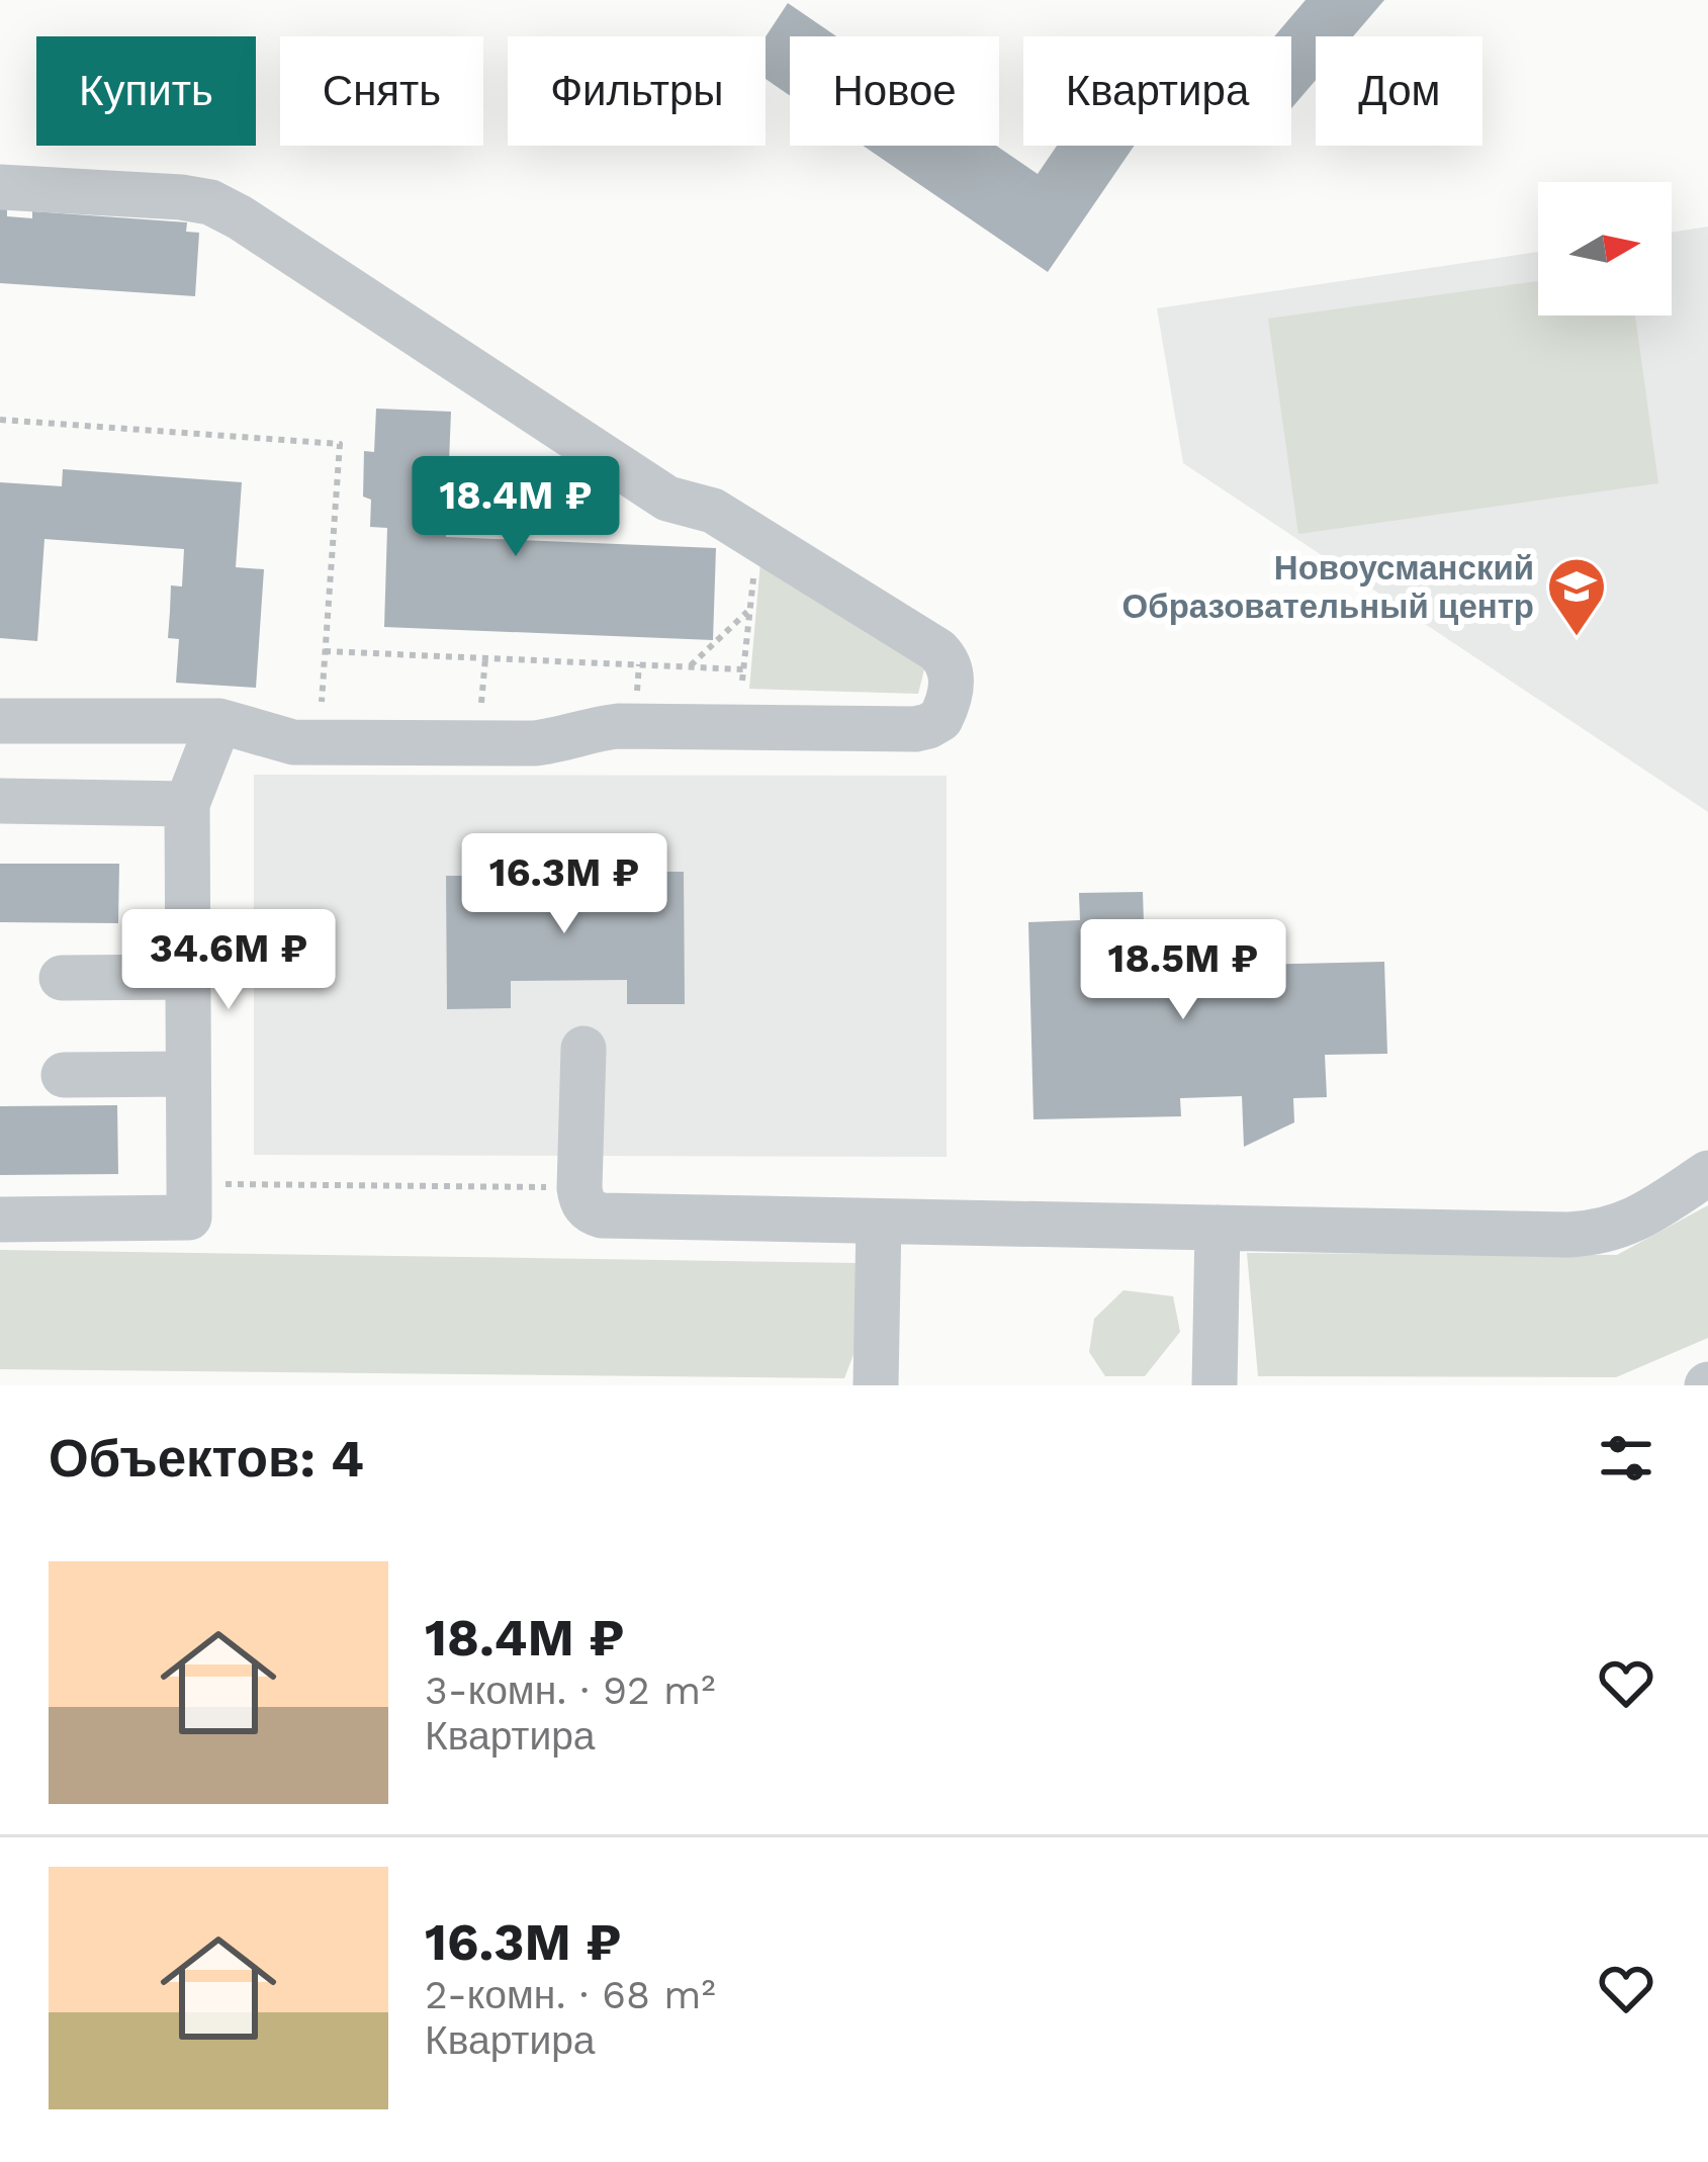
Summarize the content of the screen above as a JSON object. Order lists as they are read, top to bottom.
{
  "places": {
    "school or university": ["Новоусманский Образовательный центр"]
  },
  "north": "right",
  "page": {
    "chip": [
      "Купить",
      "Снять",
      "Фильтры",
      "Новое",
      "Квартира",
      "Дом"
    ],
    "price": [
      "18.4M ₽",
      "16.3M ₽",
      "34.6M ₽",
      "18.5M ₽"
    ],
    "heading": "Объектов: 4",
    "list": [
      {
        "name": "18.4M ₽",
        "note": "3-комн. · 92 m² · Квартира"
      },
      {
        "name": "16.3M ₽",
        "note": "2-комн. · 68 m² · Квартира"
      }
    ]
  }
}
